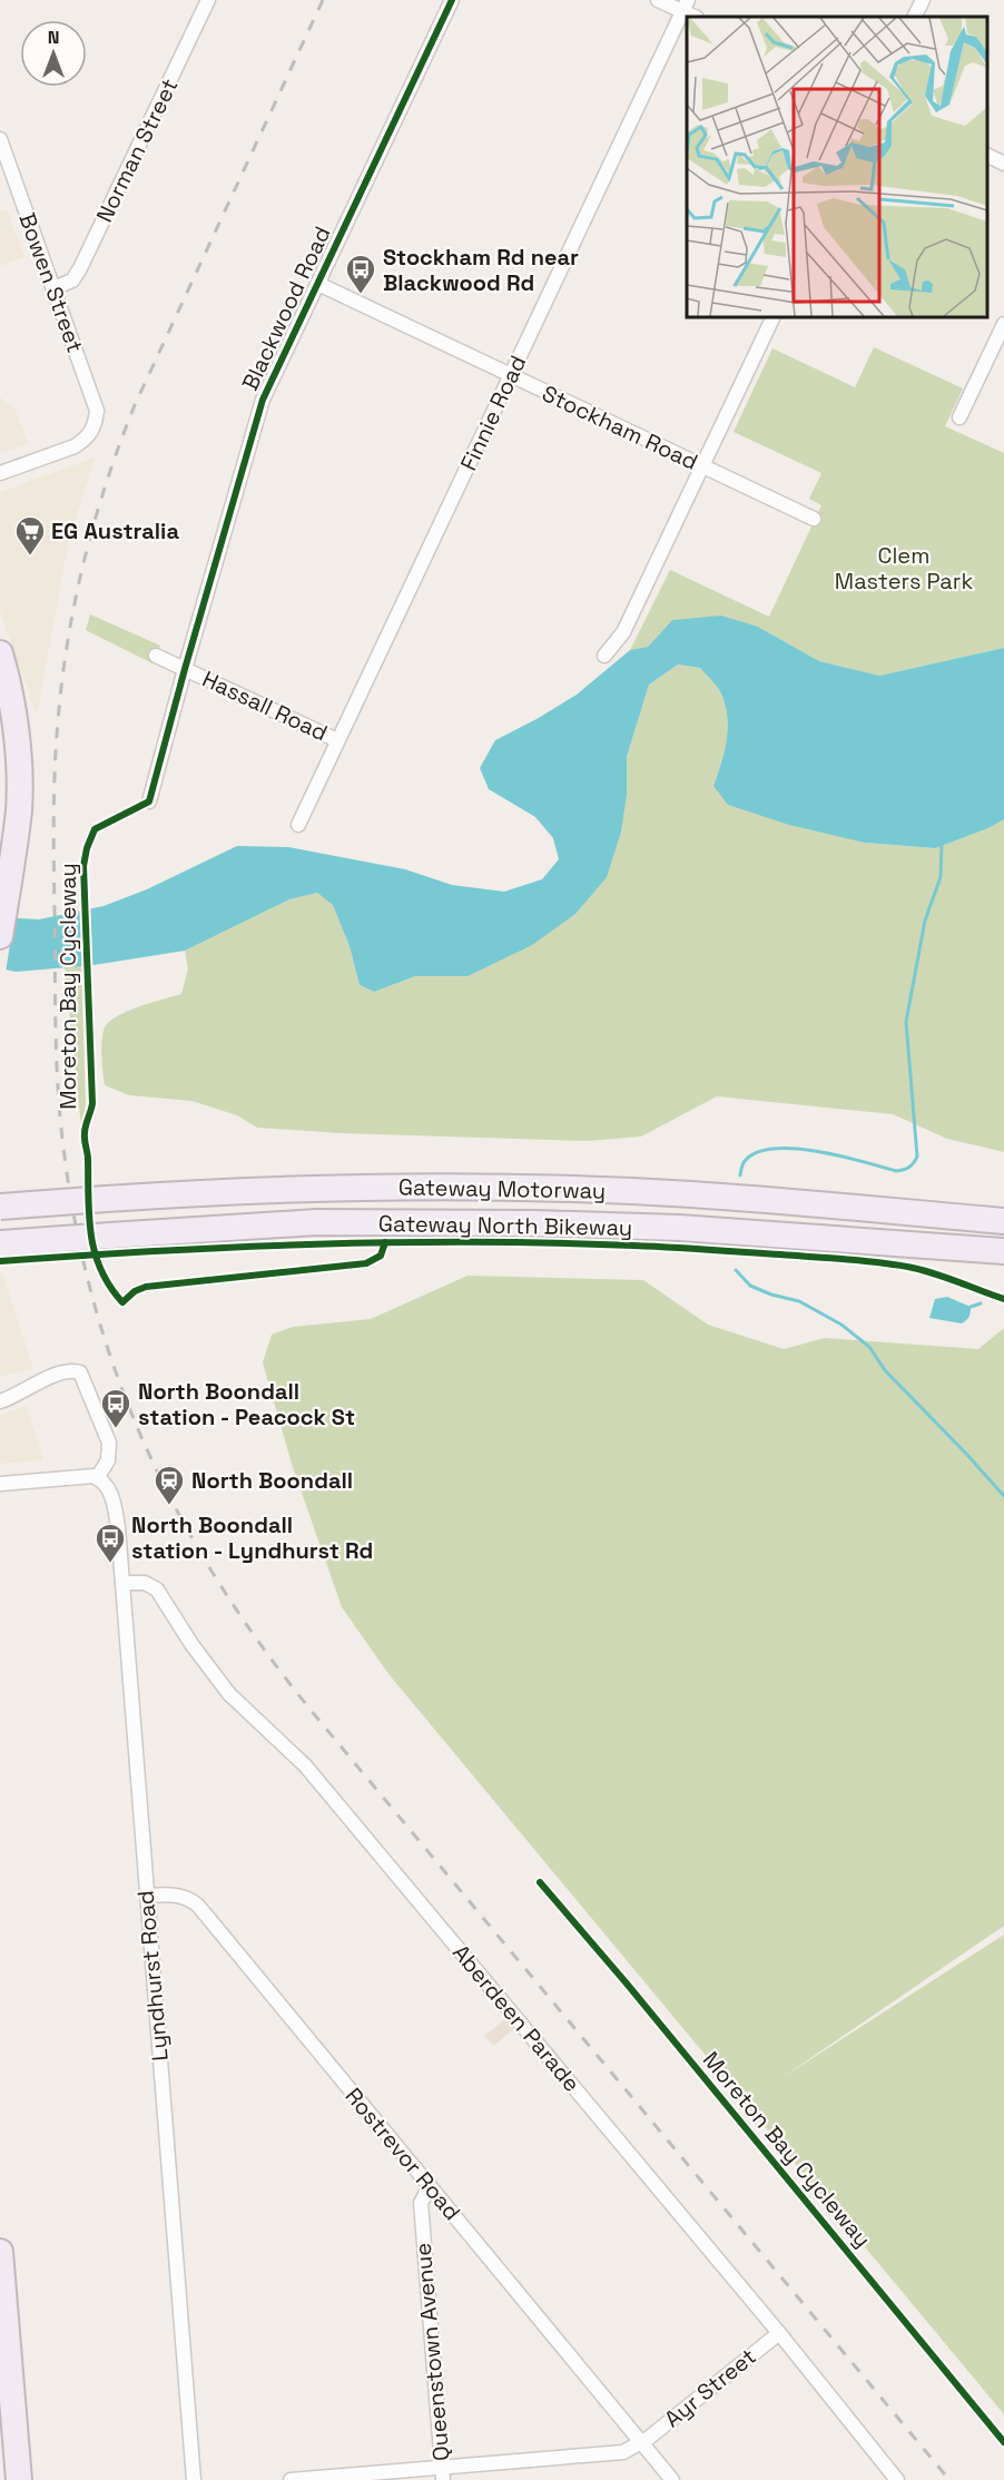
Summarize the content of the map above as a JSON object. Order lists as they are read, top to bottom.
{
  "streets": {
    "highway": ["Gateway Motorway"],
    "street": [
      "Norman Street",
      "Bowen Street",
      "Blackwood Road",
      "Finnie Road",
      "Stockham Road",
      "Hassall Road",
      "Lyndhurst Road",
      "Aberdeen Parade",
      "Rostrevor Road",
      "Queenstown Avenue",
      "Ayr Street"
    ],
    "cycle path": ["Moreton Bay Cycleway", "Gateway North Bikeway"]
  },
  "crossings": [
    ["Norman Street", "Bowen Street"],
    ["Blackwood Road", "Stockham Road"],
    ["Blackwood Road", "Hassall Road"],
    ["Finnie Road", "Stockham Road"],
    ["Finnie Road", "Hassall Road"],
    ["Lyndhurst Road", "Aberdeen Parade"],
    ["Lyndhurst Road", "Rostrevor Road"],
    ["Aberdeen Parade", "Ayr Street"],
    ["Rostrevor Road", "Queenstown Avenue"],
    ["Rostrevor Road", "Ayr Street"]
  ],
  "parks": ["Clem Masters Park"],
  "places": {
    "bus stop": ["Stockham Rd near Blackwood Rd", "North Boondall station - Peacock St", "North Boondall station - Lyndhurst Rd"],
    "supermarket": ["EG Australia"],
    "station": ["North Boondall"]
  },
  "north": "top"
}
